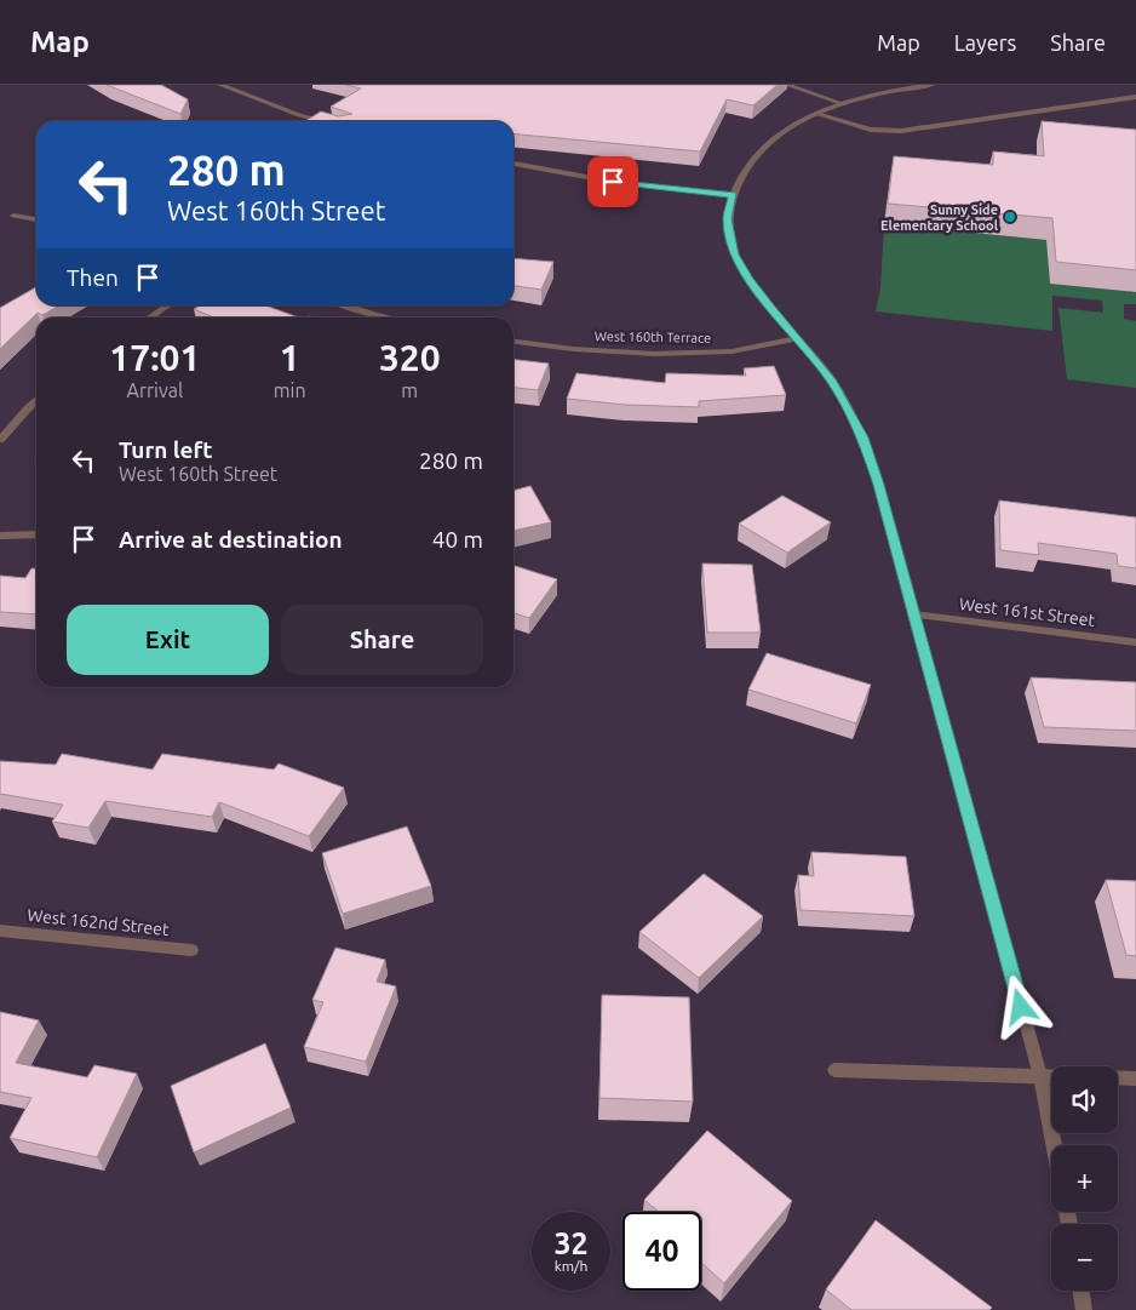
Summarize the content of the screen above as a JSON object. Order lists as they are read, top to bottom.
{
  "streets": {
    "street": ["West 160th Terrace", "West 161st Street", "West 162nd Street"]
  },
  "places": ["Sunny Side Elementary School"],
  "page": {
    "header": "Map",
    "nav": ["Map", "Layers", "Share"],
    "turn": ["280 m", "West 160th Street"],
    "then": "Then",
    "eta": [
      "17:01",
      "Arrival",
      "1",
      "min",
      "320",
      "m"
    ],
    "list": [
      {
        "name": "Turn left",
        "note": "West 160th Street",
        "value": "280 m"
      },
      {
        "name": "Arrive at destination",
        "value": "40 m"
      }
    ],
    "buttons": ["Exit", "Share"],
    "map_buttons": ["+", "−"],
    "speed": "32 km/h",
    "limit": "40"
  }
}
